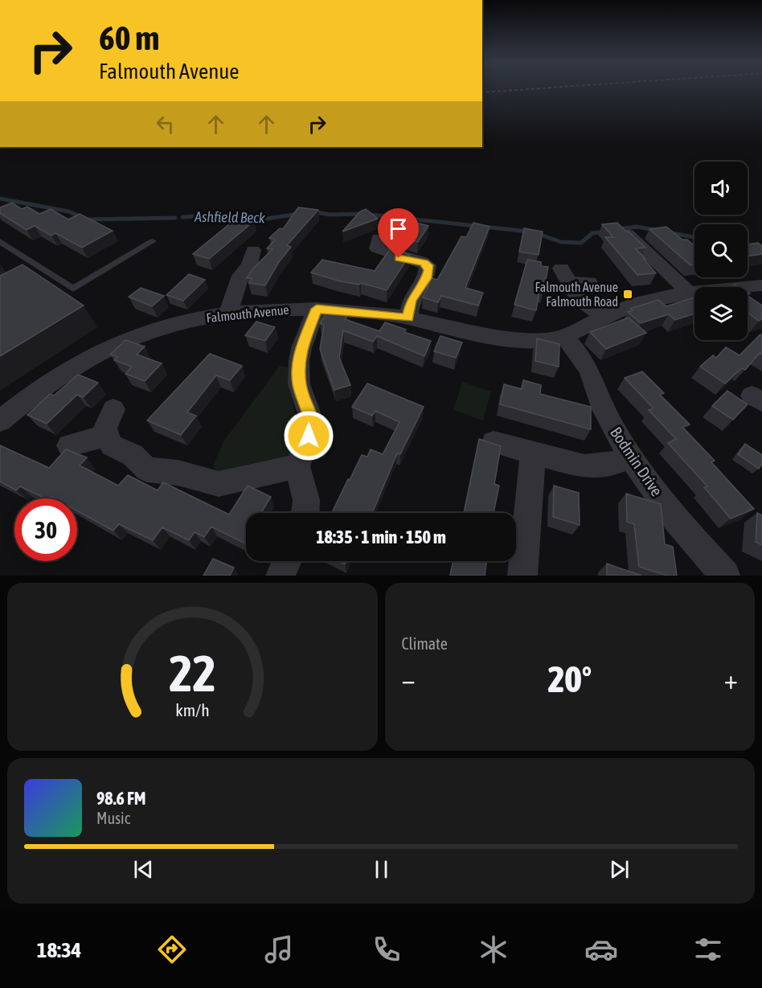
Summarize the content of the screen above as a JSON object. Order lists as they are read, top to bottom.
{
  "streets": {
    "street": ["Falmouth Avenue", "Bodmin Drive"]
  },
  "crossings": [
    ["Falmouth Avenue", "Bodmin Drive"]
  ],
  "water": ["Ashfield Beck"],
  "places": {
    "transit": ["Falmouth Avenue Falmouth Road"]
  },
  "page": {
    "turn": ["60 m", "Falmouth Avenue"],
    "limit": "30",
    "trip": "18:35 · 1 min · 150 m",
    "tile": "Climate",
    "heat": ["−", "20°", "+"],
    "song": ["98.6 FM", "Music"],
    "tabs": "18:34",
    "gauge": ["22", "km/h"]
  }
}
